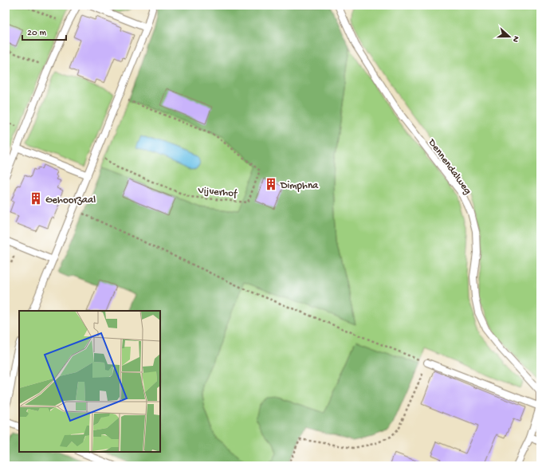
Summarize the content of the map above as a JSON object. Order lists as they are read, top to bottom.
{
  "streets": {
    "lane": ["Dennendalweg"],
    "path": ["Vijverhof"]
  },
  "places": {
    "building": ["Dimphna", "Gehoorzaal"]
  },
  "scale_bar": "20 m",
  "north": "right"
}
